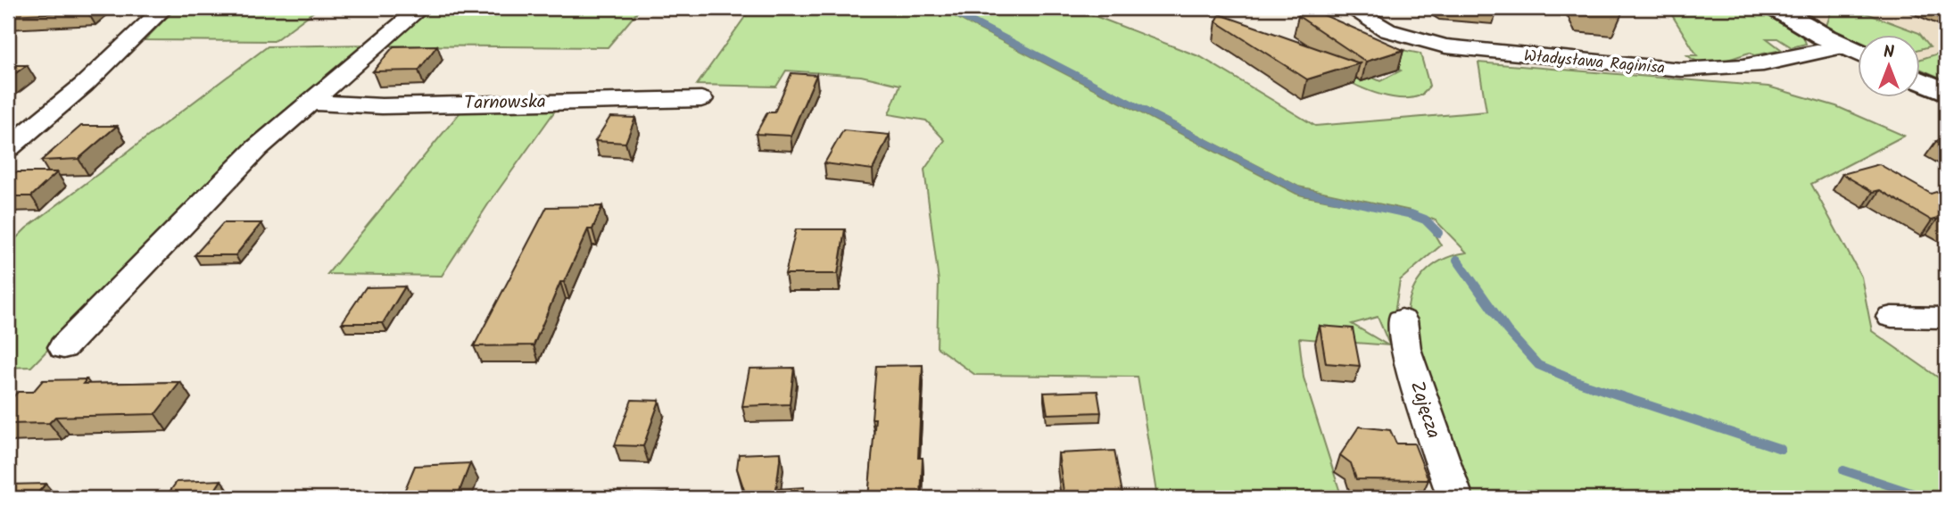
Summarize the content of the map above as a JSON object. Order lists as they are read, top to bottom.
{
  "streets": {
    "street": ["Władysława Raginisa", "Tarnowska", "Zajęcza"]
  },
  "north": "top"
}
